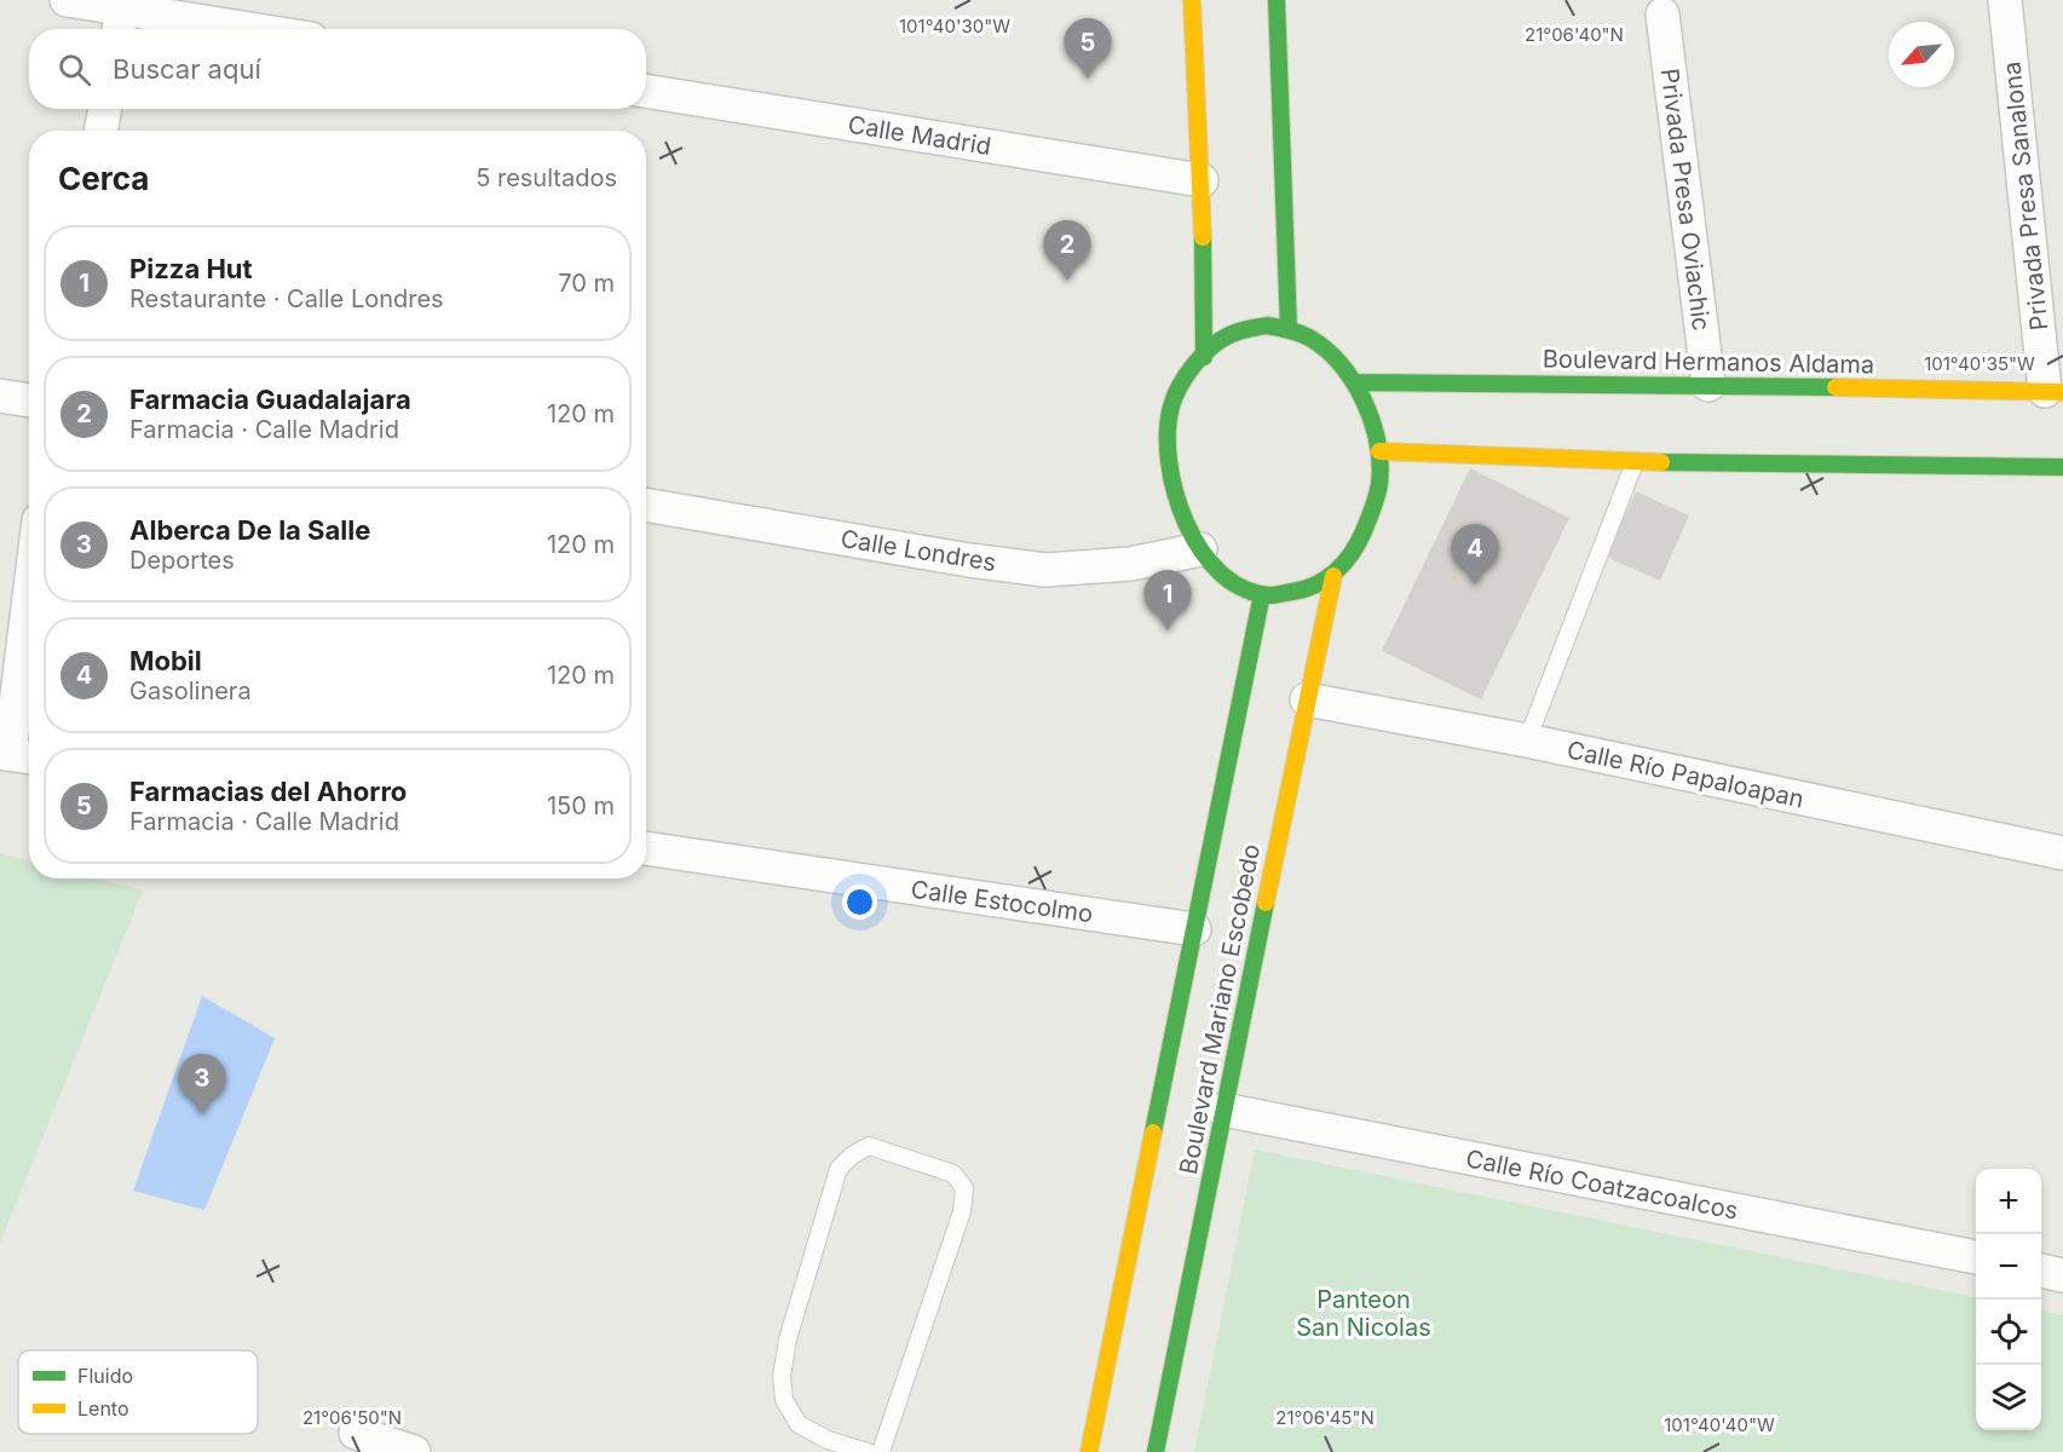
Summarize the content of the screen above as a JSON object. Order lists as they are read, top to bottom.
{
  "streets": {
    "main road": ["Boulevard Hermanos Aldama", "Boulevard Mariano Escobedo"],
    "street": [
      "Calle Madrid",
      "Privada Presa Sanalona",
      "Privada Presa Oviachic",
      "Calle Londres",
      "Calle Río Papaloapan",
      "Calle Estocolmo",
      "Calle Río Coatzacoalcos"
    ]
  },
  "crossings": [
    ["Privada Presa Sanalona", "Boulevard Hermanos Aldama"],
    ["Privada Presa Oviachic", "Boulevard Hermanos Aldama"],
    ["Boulevard Hermanos Aldama", "Calle Londres"],
    ["Boulevard Hermanos Aldama", "Boulevard Mariano Escobedo"],
    ["Calle Londres", "Boulevard Mariano Escobedo"],
    ["Calle Río Papaloapan", "Boulevard Mariano Escobedo"],
    ["Calle Estocolmo", "Boulevard Mariano Escobedo"],
    ["Boulevard Mariano Escobedo", "Calle Río Coatzacoalcos"]
  ],
  "parks": ["Panteon San Nicolas"],
  "legend": ["Fluido", "Lento"],
  "north": "bottom left",
  "page": {
    "pins": [
      "5",
      "2",
      "4",
      "1",
      "3"
    ],
    "search": "Buscar aquí",
    "heading": ["Cerca", "5 resultados"],
    "list": [
      {
        "mark": "1",
        "name": "Pizza Hut",
        "note": "Restaurante · Calle Londres",
        "value": "70 m"
      },
      {
        "mark": "2",
        "name": "Farmacia Guadalajara",
        "note": "Farmacia · Calle Madrid",
        "value": "120 m"
      },
      {
        "mark": "3",
        "name": "Alberca De la Salle",
        "note": "Deportes",
        "value": "120 m"
      },
      {
        "mark": "4",
        "name": "Mobil",
        "note": "Gasolinera",
        "value": "120 m"
      },
      {
        "mark": "5",
        "name": "Farmacias del Ahorro",
        "note": "Farmacia · Calle Madrid",
        "value": "150 m"
      }
    ],
    "map_buttons": ["+", "−"]
  },
  "coordinates": [
    "101°40'30\"W",
    "21°06'40\"N",
    "101°40'35\"W",
    "21°06'50\"N",
    "21°06'45\"N",
    "101°40'40\"W"
  ]
}
